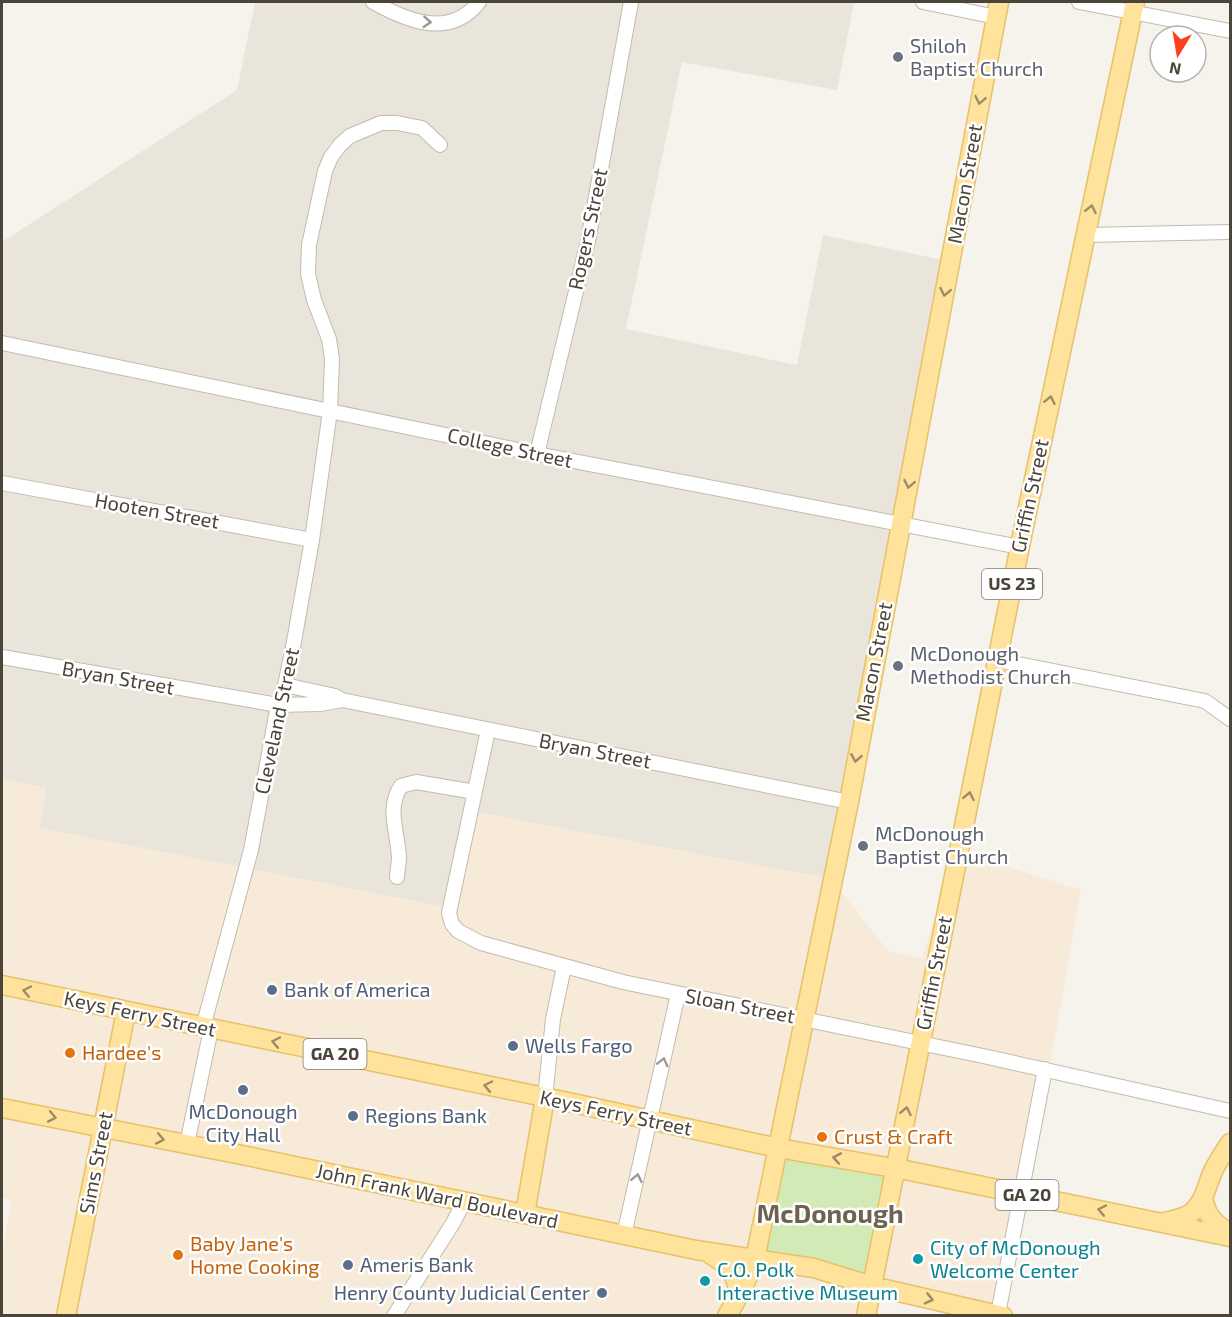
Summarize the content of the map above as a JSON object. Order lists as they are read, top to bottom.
{
  "streets": {
    "main road": [
      "Macon Street",
      "Griffin Street",
      "US 23",
      "Keys Ferry Street",
      "GA 20",
      "Sims Street",
      "John Frank Ward Boulevard"
    ],
    "street": [
      "Rogers Street",
      "College Street",
      "Hooten Street",
      "Bryan Street",
      "Cleveland Street",
      "Sloan Street"
    ]
  },
  "crossings": [
    ["Macon Street", "College Street"],
    ["Macon Street", "Bryan Street"],
    ["Macon Street", "Sloan Street"],
    ["Macon Street", "Keys Ferry Street"],
    ["Macon Street", "John Frank Ward Boulevard"],
    ["Rogers Street", "College Street"],
    ["College Street", "Griffin Street"],
    ["College Street", "Cleveland Street"],
    ["Griffin Street", "US 23"],
    ["Griffin Street", "Sloan Street"],
    ["Griffin Street", "Keys Ferry Street"],
    ["Hooten Street", "Cleveland Street"],
    ["US 23", "Keys Ferry Street"],
    ["US 23", "John Frank Ward Boulevard"],
    ["Bryan Street", "Cleveland Street"],
    ["Bryan Street", "Sloan Street"],
    ["Cleveland Street", "Keys Ferry Street"],
    ["Cleveland Street", "John Frank Ward Boulevard"],
    ["Keys Ferry Street", "Sims Street"],
    ["Sims Street", "John Frank Ward Boulevard"]
  ],
  "one_way": ["Macon Street", "Griffin Street", "Keys Ferry Street"],
  "districts": ["McDonough"],
  "places": [
    "Shiloh Baptist Church",
    "McDonough Methodist Church",
    "McDonough Baptist Church",
    "Bank of America",
    "Wells Fargo",
    "Hardee's",
    "McDonough City Hall",
    "Regions Bank",
    "Crust & Craft",
    "Baby Jane's Home Cooking",
    "City of McDonough Welcome Center",
    "Ameris Bank",
    "C.O. Polk Interactive Museum",
    "Henry County Judicial Center"
  ],
  "north": "bottom"
}
